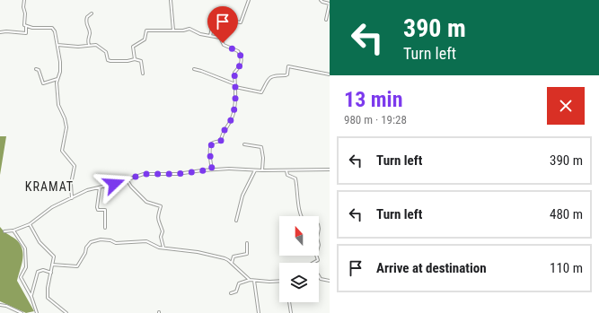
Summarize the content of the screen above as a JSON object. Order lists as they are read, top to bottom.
{
  "districts": ["KRAMAT"],
  "north": "top",
  "page": {
    "turn": ["390 m", "Turn left"],
    "heading": ["13 min", "980 m · 19:28"],
    "list": [
      {
        "name": "Turn left",
        "value": "390 m"
      },
      {
        "name": "Turn left",
        "value": "480 m"
      },
      {
        "name": "Arrive at destination",
        "value": "110 m"
      }
    ]
  }
}
